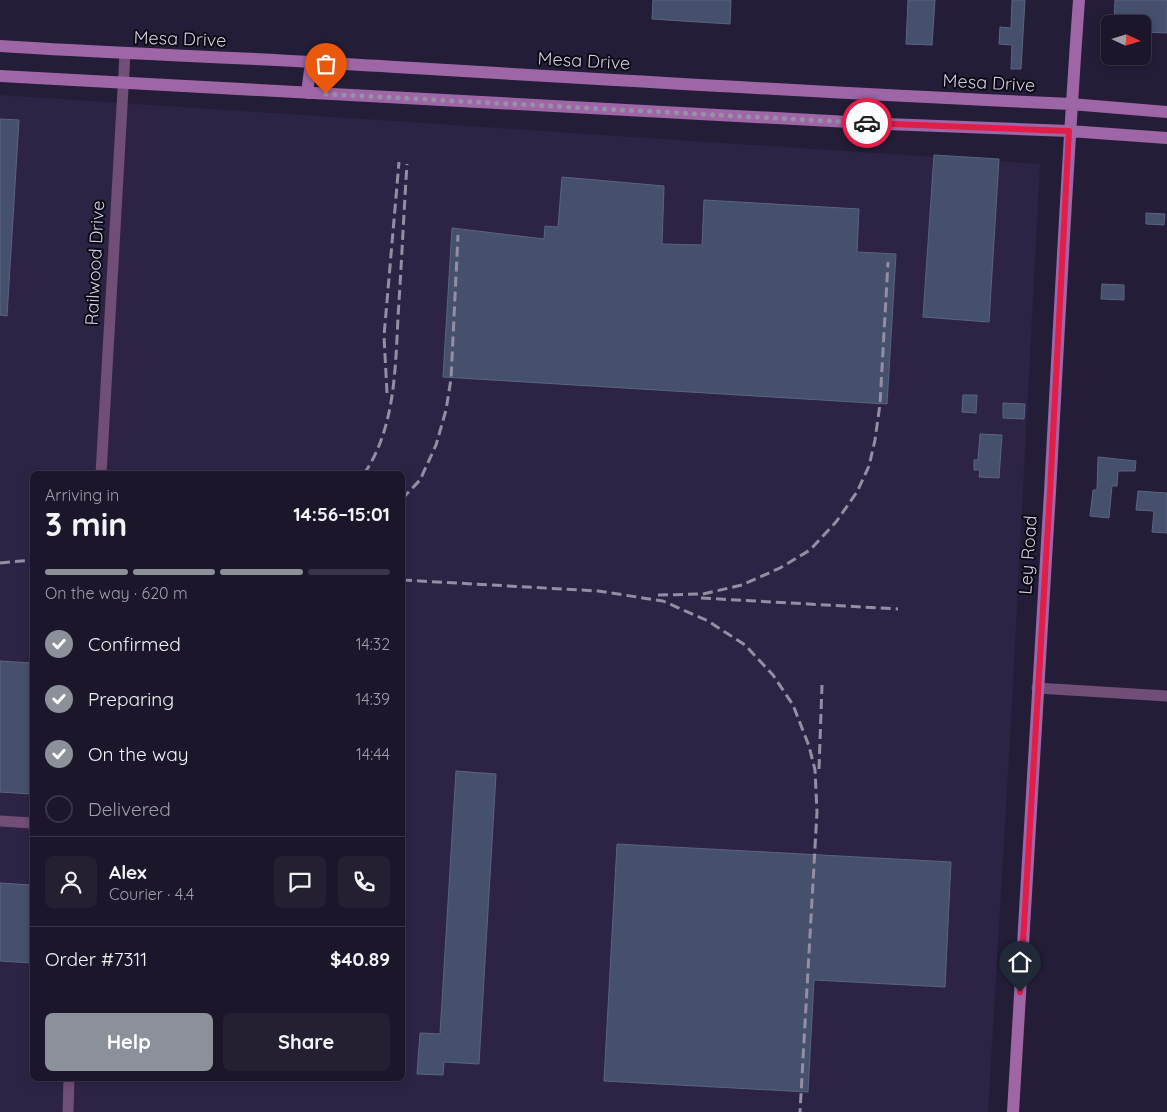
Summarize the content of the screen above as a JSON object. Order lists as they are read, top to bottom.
{
  "streets": {
    "main road": ["Mesa Drive", "Ley Road"],
    "street": ["Railwood Drive"]
  },
  "crossings": [
    ["Mesa Drive", "Railwood Drive"],
    ["Mesa Drive", "Ley Road"]
  ],
  "north": "right",
  "page": {
    "heading": ["3 min", "Arriving in", "14:56–15:01"],
    "panel": [
      "Alex",
      "Courier · 4.4",
      "Order #7311",
      "$40.89"
    ],
    "bar": "On the way · 620 m",
    "list": [
      ["Confirmed", "14:32"],
      ["Preparing", "14:39"],
      ["On the way", "14:44"],
      "Delivered"
    ],
    "buttons": ["Help", "Share"]
  }
}
